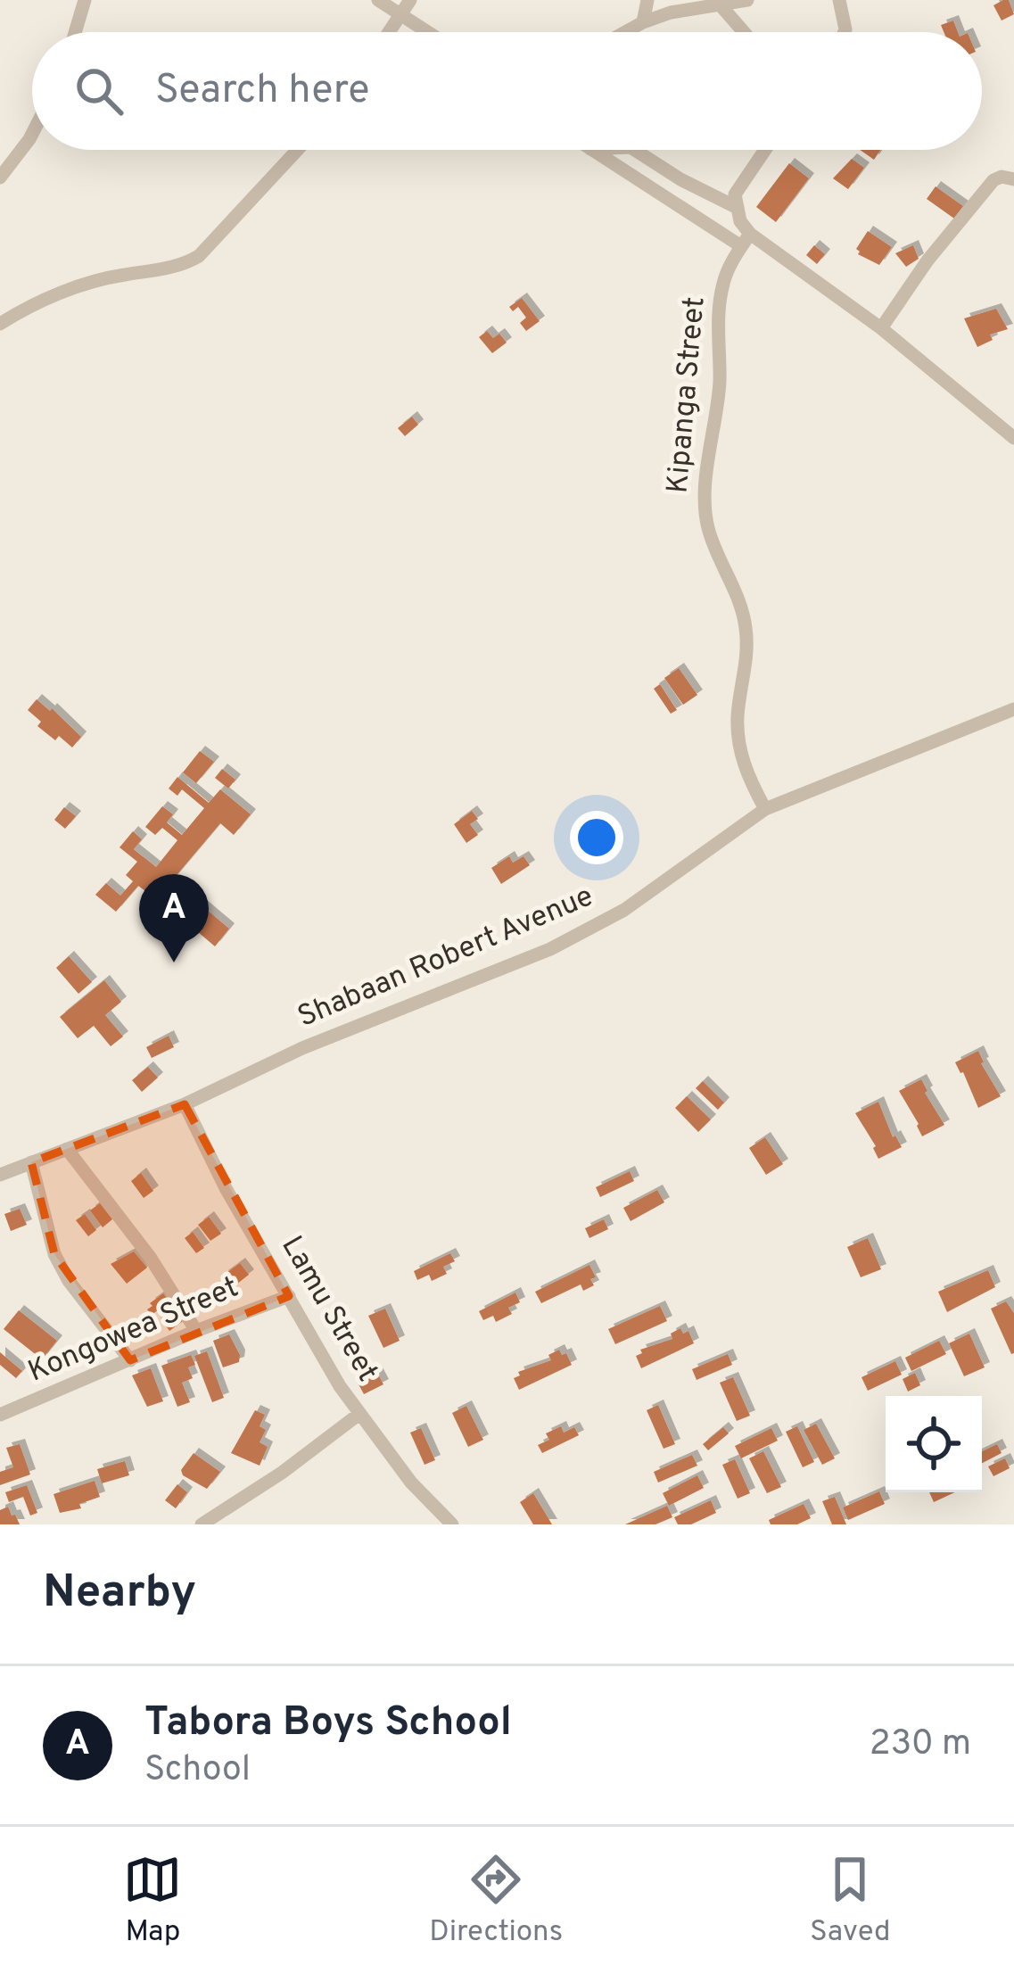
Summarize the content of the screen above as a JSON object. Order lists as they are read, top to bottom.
{
  "streets": {
    "street": [
      "Kipanga Street",
      "Shabaan Robert Avenue",
      "Lamu Street",
      "Kongowea Street"
    ]
  },
  "crossings": [
    ["Kipanga Street", "Shabaan Robert Avenue"],
    ["Shabaan Robert Avenue", "Lamu Street"],
    ["Lamu Street", "Kongowea Street"]
  ],
  "page": {
    "search": "Search here",
    "pins": "A",
    "heading": "Nearby",
    "list": [
      {
        "mark": "A",
        "name": "Tabora Boys School",
        "note": "School",
        "value": "230 m"
      }
    ],
    "nav": ["Map", "Directions", "Saved"]
  }
}
